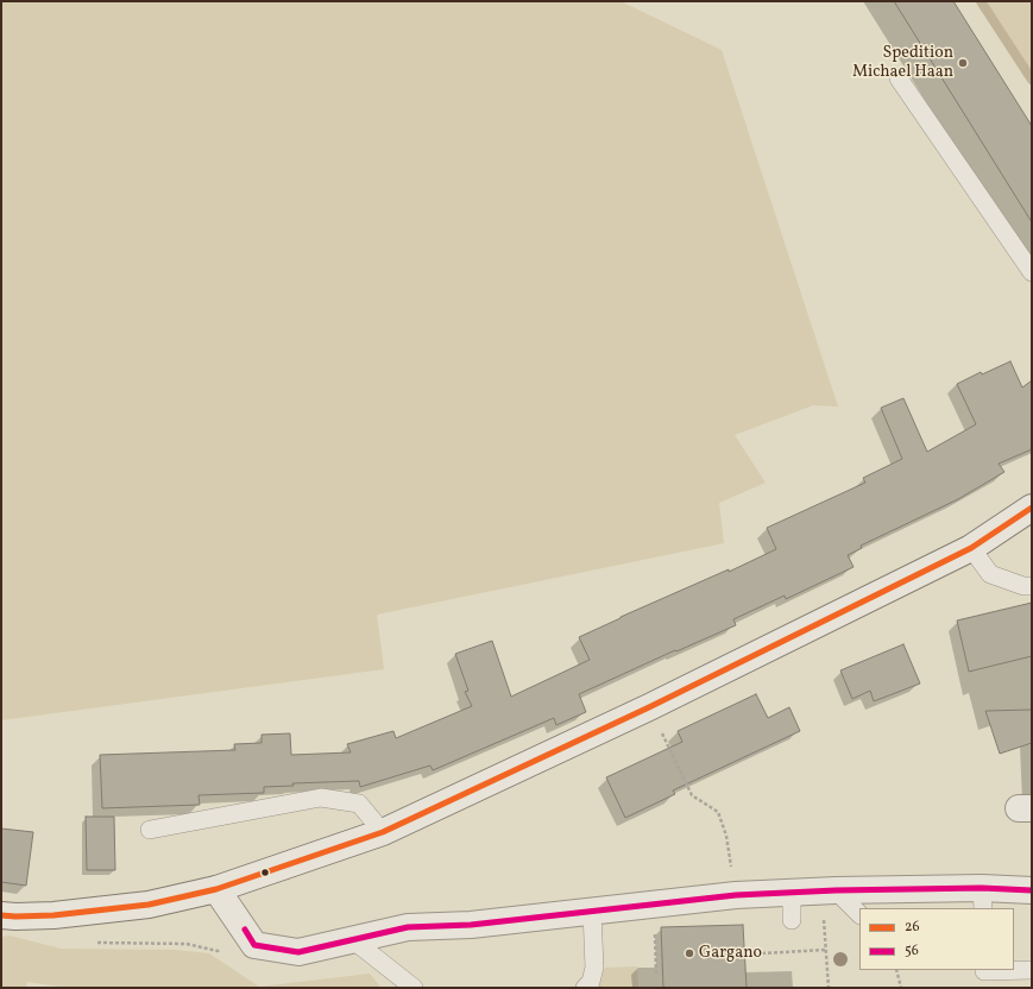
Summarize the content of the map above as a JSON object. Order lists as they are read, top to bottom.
{
  "places": ["Spedition Michael Haan", "Gargano"],
  "lines": ["transit line 26", "transit line 56"],
  "legend": ["26", "56"]
}
